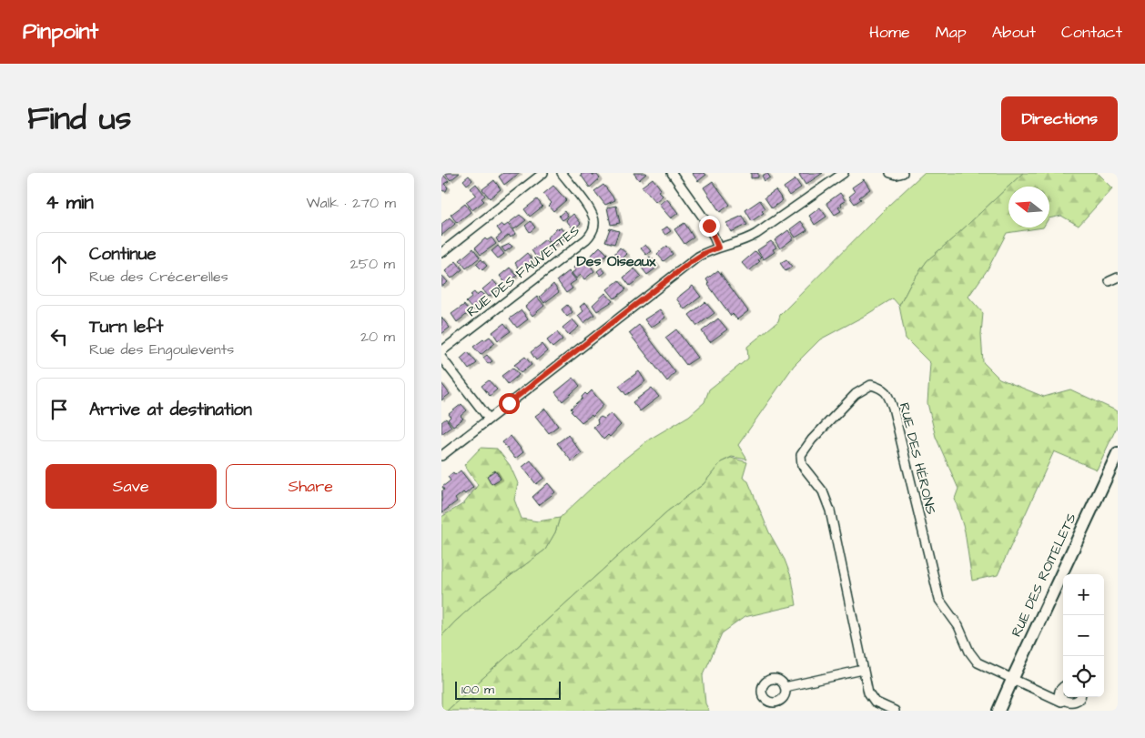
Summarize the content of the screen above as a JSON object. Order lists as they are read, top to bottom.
{
  "streets": {
    "street": ["RUE DES FAUVETTES", "RUE DES HÉRONS", "RUE DES ROITELETS"]
  },
  "crossings": [
    ["RUE DES HÉRONS", "RUE DES ROITELETS"]
  ],
  "districts": ["Des Oiseaux"],
  "scale_bar": "100 m",
  "north": "left",
  "page": {
    "header": "Pinpoint",
    "nav": [
      "Home",
      "Map",
      "About",
      "Contact"
    ],
    "title": "Find us",
    "buttons": [
      "Directions",
      ["Save", "Share"]
    ],
    "heading": ["4 min", "Walk · 270 m"],
    "list": [
      ["Continue", "Rue des Crécerelles", "250 m"],
      ["Turn left", "Rue des Engoulevents", "20 m"],
      "Arrive at destination"
    ],
    "map_buttons": ["+", "−"],
    "scale": "100 m"
  }
}
